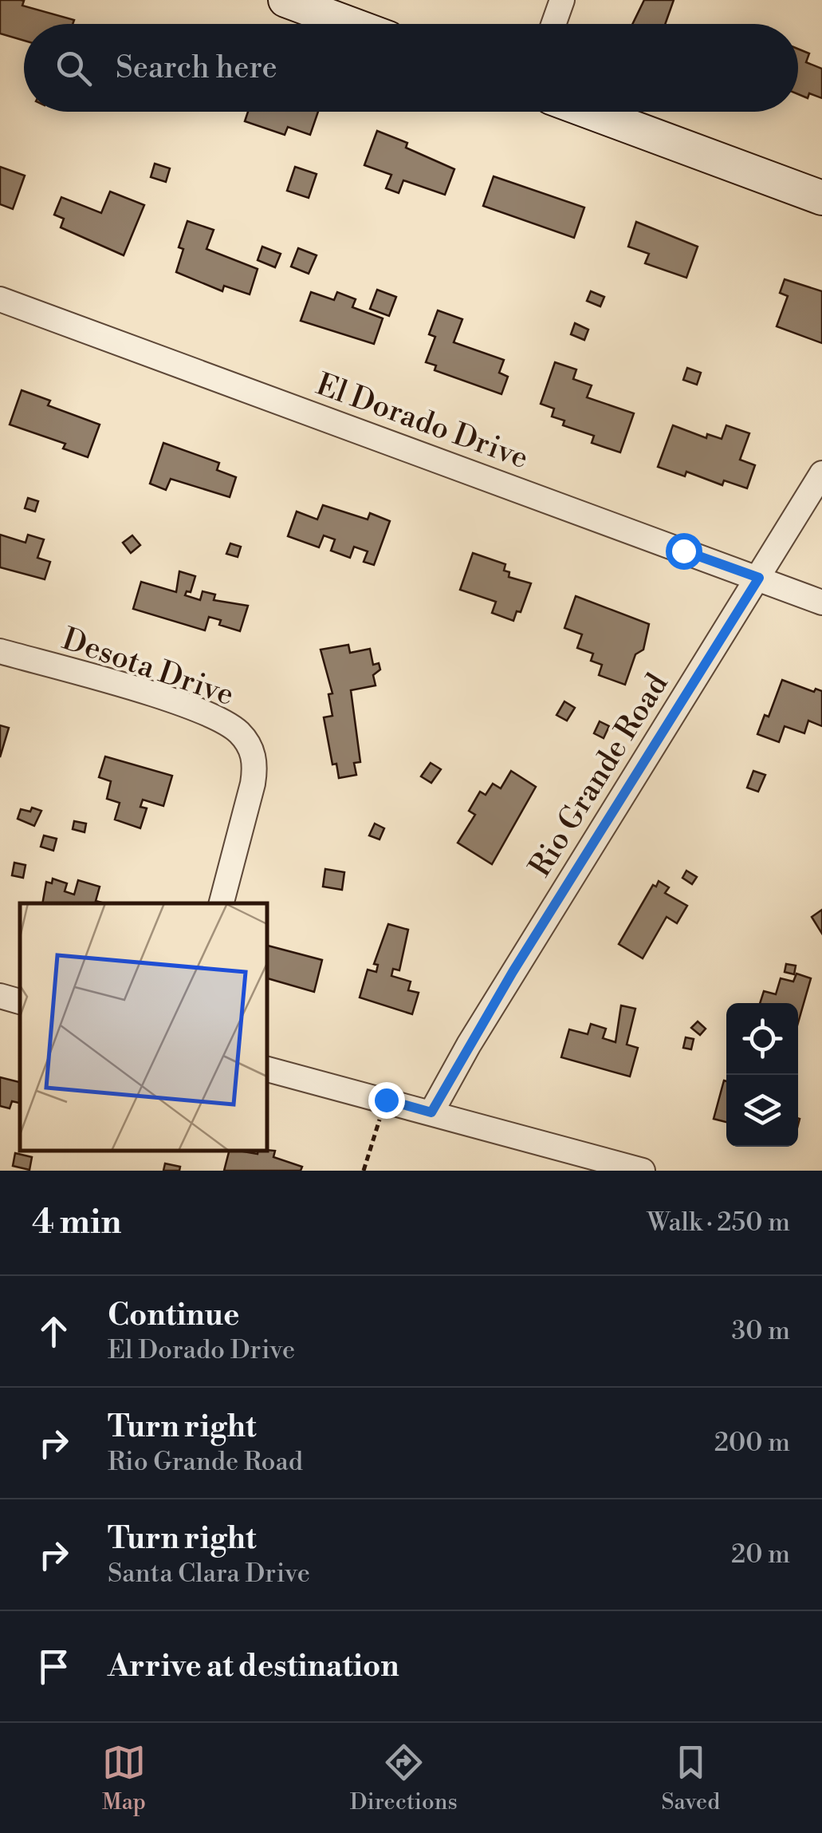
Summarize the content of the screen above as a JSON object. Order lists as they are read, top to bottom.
{
  "streets": {
    "street": ["El Dorado Drive", "Desota Drive", "Rio Grande Road"]
  },
  "crossings": [
    ["El Dorado Drive", "Rio Grande Road"]
  ],
  "page": {
    "search": "Search here",
    "heading": ["4 min", "Walk · 250 m"],
    "list": [
      ["Continue", "El Dorado Drive", "30 m"],
      ["Turn right", "Rio Grande Road", "200 m"],
      ["Turn right", "Santa Clara Drive", "20 m"],
      "Arrive at destination"
    ],
    "nav": ["Map", "Directions", "Saved"]
  }
}
